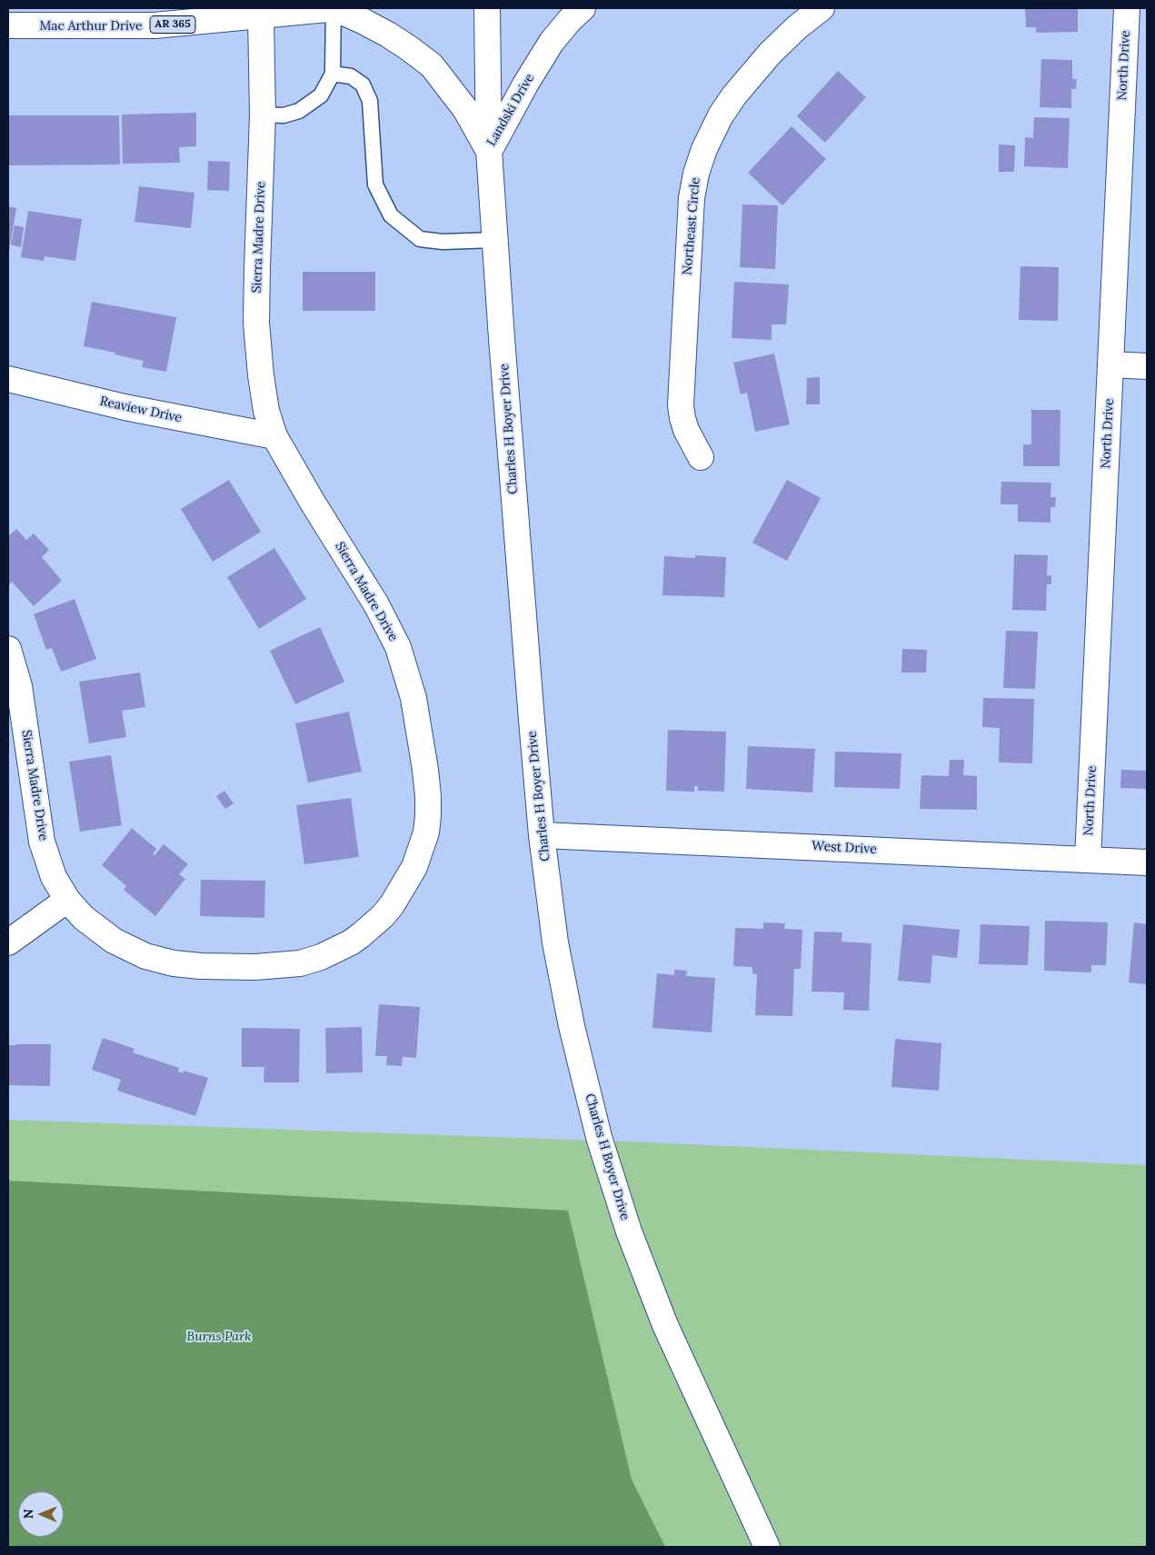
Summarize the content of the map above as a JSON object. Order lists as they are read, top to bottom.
{
  "streets": {
    "street": [
      "AR 365",
      "Mac Arthur Drive",
      "North Drive",
      "Landski Drive",
      "Northeast Circle",
      "Sierra Madre Drive",
      "Reaview Drive",
      "Charles H Boyer Drive",
      "West Drive"
    ]
  },
  "crossings": [
    ["Mac Arthur Drive", "Landski Drive"],
    ["Mac Arthur Drive", "Sierra Madre Drive"],
    ["North Drive", "West Drive"],
    ["Landski Drive", "Charles H Boyer Drive"],
    ["Sierra Madre Drive", "Reaview Drive"],
    ["Charles H Boyer Drive", "West Drive"]
  ],
  "parks": ["Burns Park"],
  "north": "left"
}
